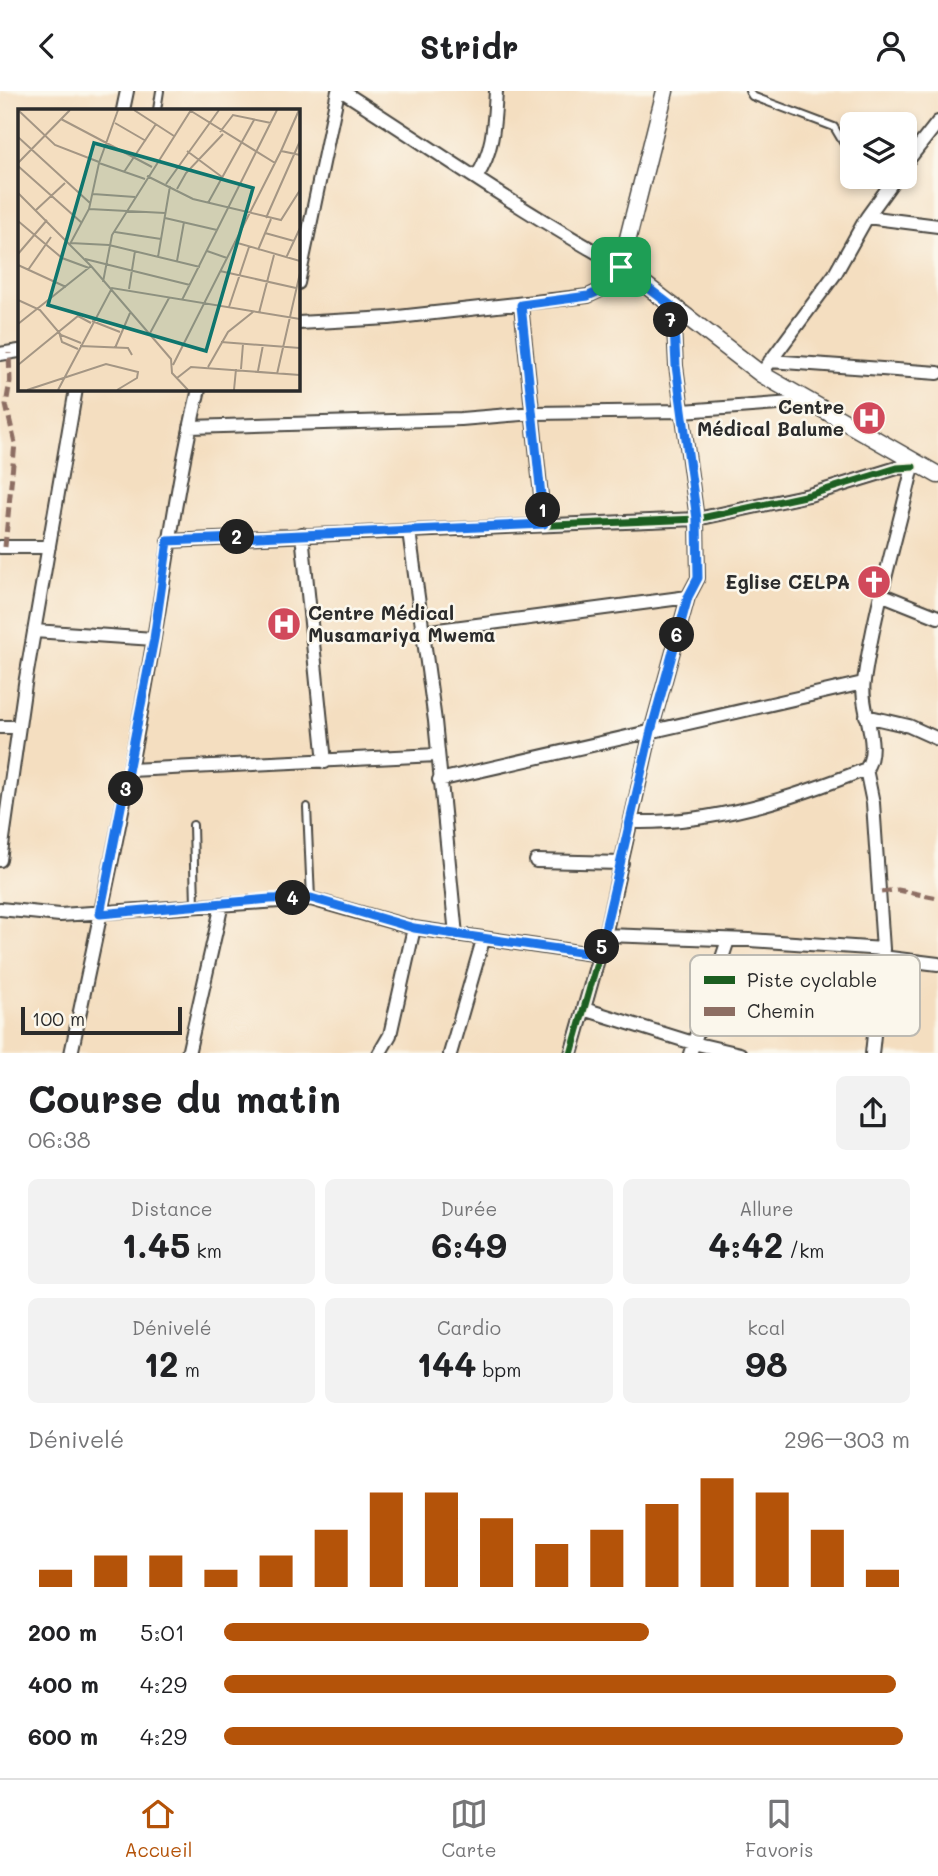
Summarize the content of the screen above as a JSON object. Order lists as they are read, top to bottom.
{
  "places": {
    "hospital": ["Centre Médical Balume", "Centre Médical Musamariya Mwema"],
    "church": ["Eglise CELPA"]
  },
  "legend": ["Piste cyclable", "Chemin"],
  "scale_bar": "100 m",
  "page": {
    "header": "Stridr",
    "pins": [
      "7",
      "1",
      "2",
      "6",
      "3",
      "4",
      "5"
    ],
    "scale": "100 m",
    "heading": ["Course du matin", "06:38"],
    "stats": [
      ["Distance", "1.45 km"],
      ["Durée", "6:49"],
      ["Allure", "4:42 /km"],
      ["Dénivelé", "12 m"],
      ["Cardio", "144 bpm"],
      ["kcal", "98"]
    ],
    "chart": ["Dénivelé", "296–303 m"],
    "list": [
      {
        "name": "200 m",
        "note": "5:01"
      },
      {
        "name": "400 m",
        "note": "4:29"
      },
      {
        "name": "600 m",
        "note": "4:29"
      }
    ],
    "tabs": ["Accueil", "Carte", "Favoris"]
  }
}
